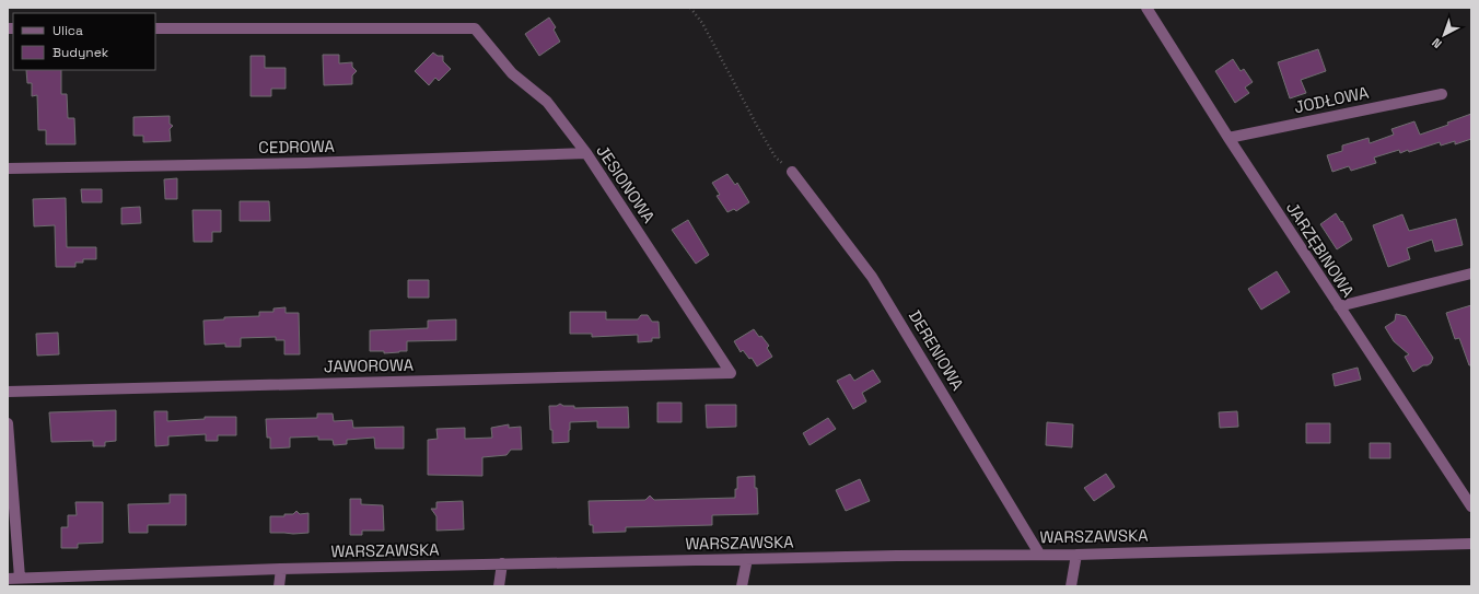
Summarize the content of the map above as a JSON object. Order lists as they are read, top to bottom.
{
  "streets": {
    "street": [
      "JODŁOWA",
      "CEDROWA",
      "JESIONOWA",
      "JARZĘBINOWA",
      "DERENIOWA",
      "JAWOROWA",
      "WARSZAWSKA"
    ]
  },
  "crossings": [
    ["JODŁOWA", "JARZĘBINOWA"],
    ["CEDROWA", "JESIONOWA"],
    ["JESIONOWA", "JAWOROWA"],
    ["DERENIOWA", "WARSZAWSKA"]
  ],
  "legend": ["Ulica", "Budynek"],
  "north": "bottom left"
}
